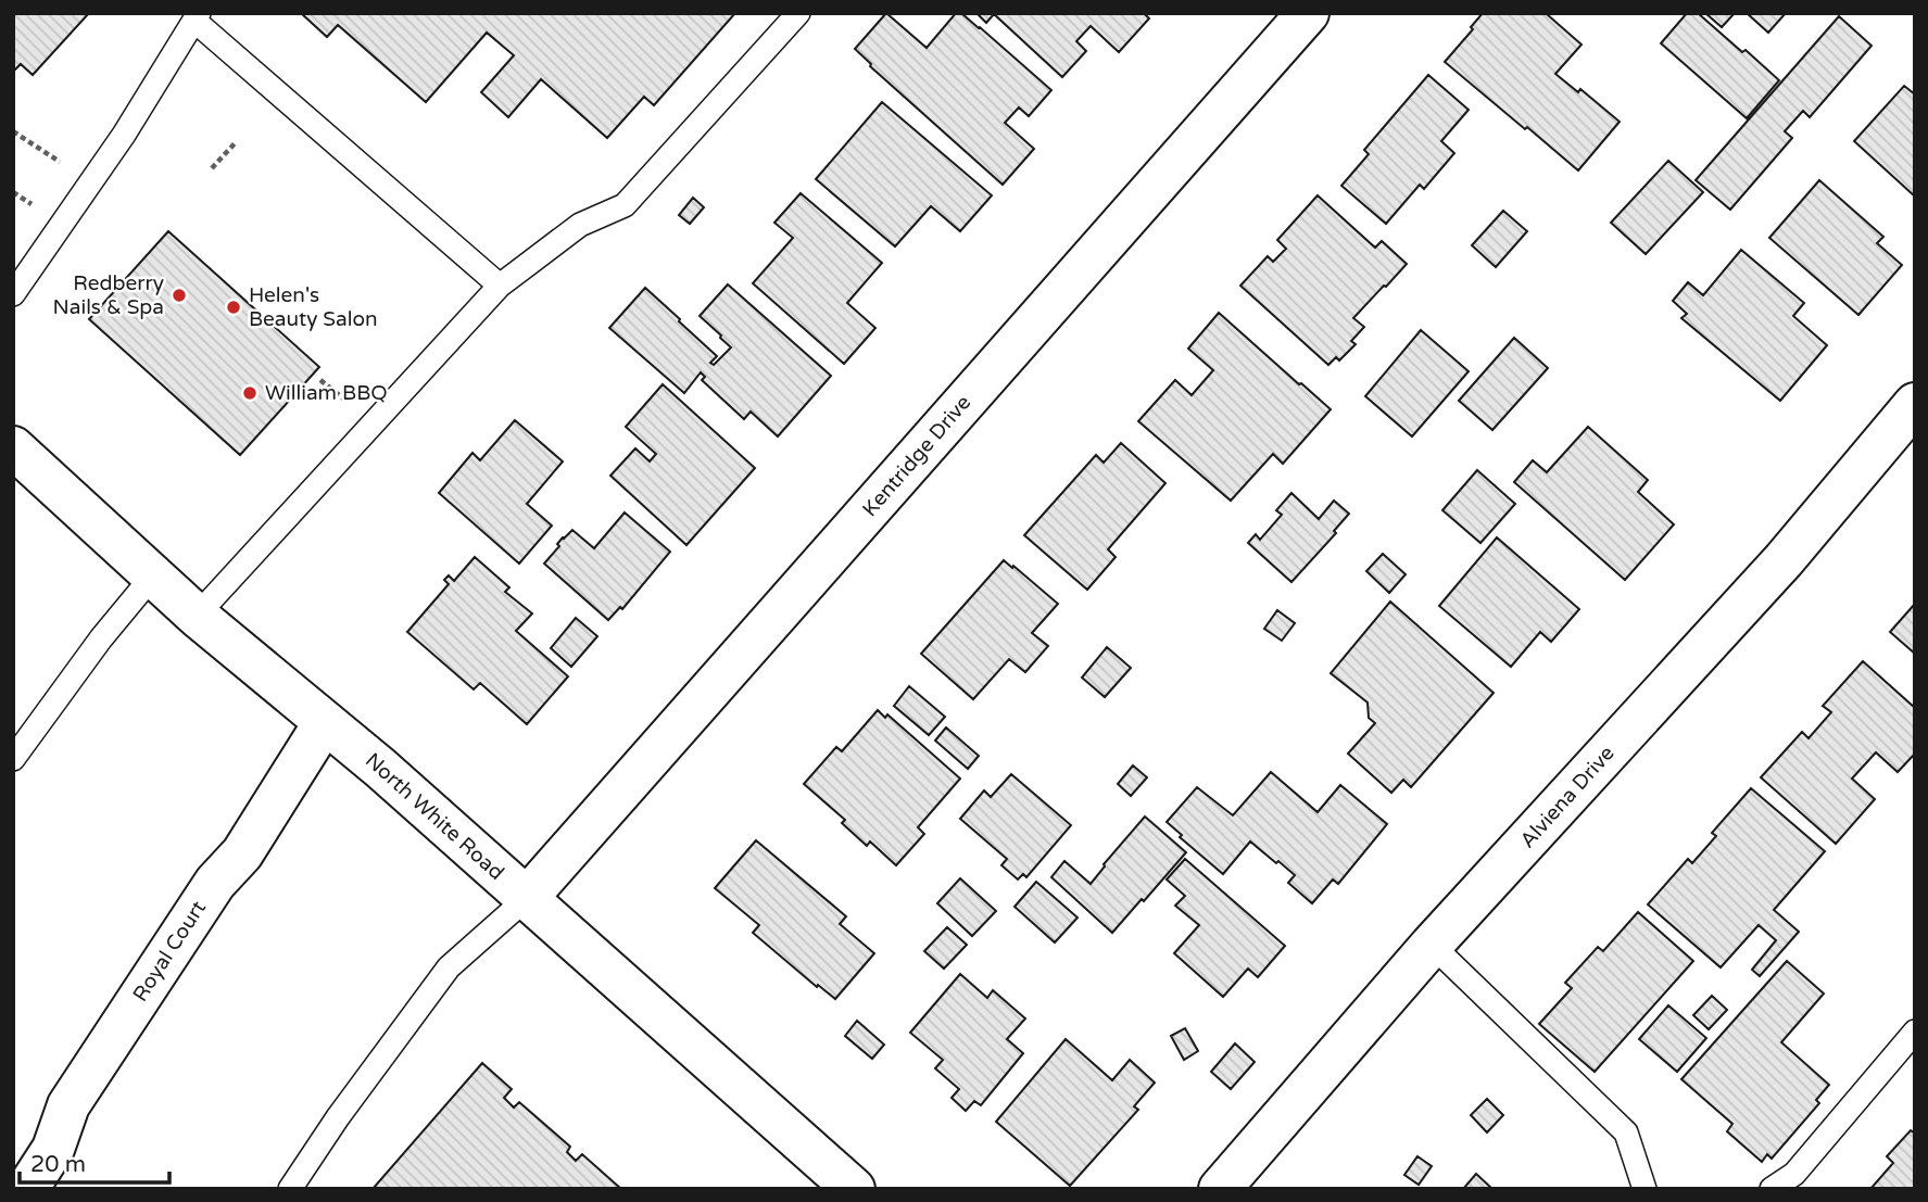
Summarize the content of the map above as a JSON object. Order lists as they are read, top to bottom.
{
  "streets": {
    "street": [
      "Kentridge Drive",
      "Alviena Drive",
      "North White Road",
      "Royal Court"
    ]
  },
  "crossings": [
    ["Kentridge Drive", "North White Road"],
    ["North White Road", "Royal Court"]
  ],
  "places": ["Redberry Nails & Spa", "Helen's Beauty Salon", "William BBQ"],
  "scale_bar": "20 m"
}
